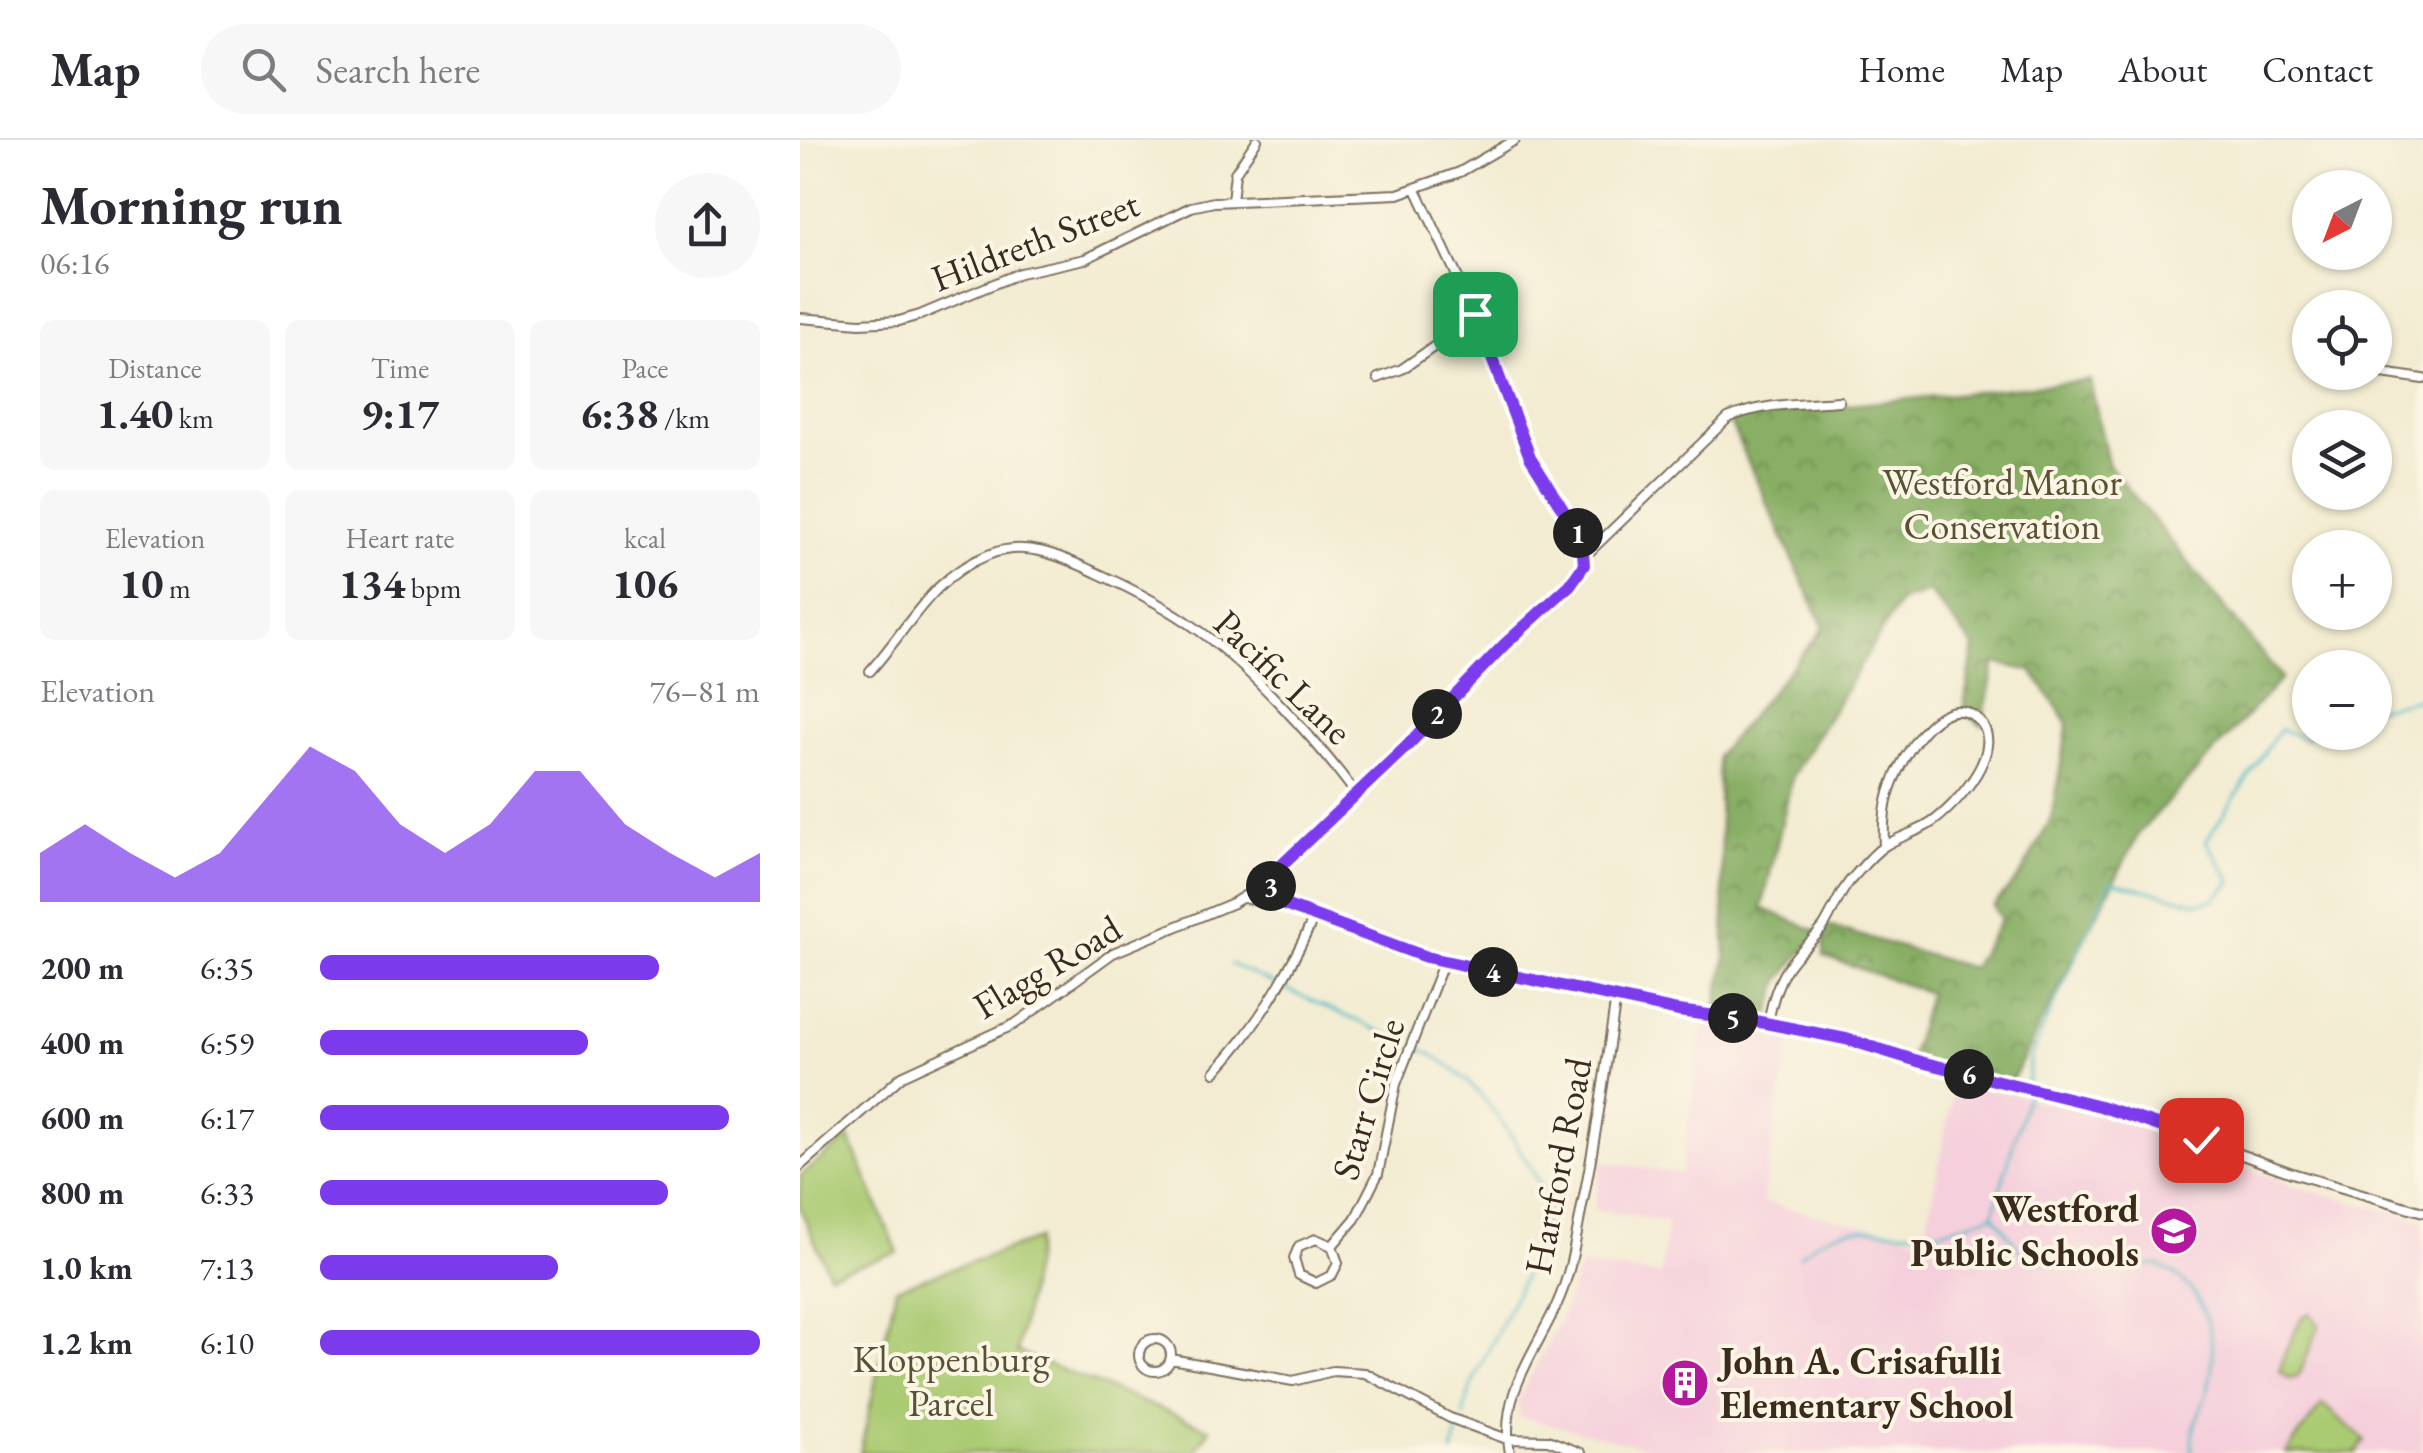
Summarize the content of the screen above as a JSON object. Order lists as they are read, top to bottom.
{
  "streets": {
    "street": [
      "Hildreth Street",
      "Pacific Lane",
      "Flagg Road",
      "Starr Circle",
      "Hartford Road"
    ]
  },
  "crossings": [
    ["Pacific Lane", "Flagg Road"]
  ],
  "parks": ["Westford Manor Conservation", "Kloppenburg Parcel"],
  "places": {
    "school or university": ["Westford Public Schools"],
    "building": ["John A. Crisafulli Elementary School"]
  },
  "north": "bottom left",
  "page": {
    "header": "Map",
    "search": "Search here",
    "nav": [
      "Home",
      "Map",
      "About",
      "Contact"
    ],
    "heading": ["Morning run", "06:16"],
    "map_buttons": ["+", "−"],
    "stats": [
      ["Distance", "1.40 km"],
      ["Time", "9:17"],
      ["Pace", "6:38 /km"],
      ["Elevation", "10 m"],
      ["Heart rate", "134 bpm"],
      ["kcal", "106"]
    ],
    "pins": [
      "1",
      "2",
      "3",
      "4",
      "5",
      "6"
    ],
    "chart": ["Elevation", "76–81 m"],
    "list": [
      {
        "name": "200 m",
        "note": "6:35"
      },
      {
        "name": "400 m",
        "note": "6:59"
      },
      {
        "name": "600 m",
        "note": "6:17"
      },
      {
        "name": "800 m",
        "note": "6:33"
      },
      {
        "name": "1.0 km",
        "note": "7:13"
      },
      {
        "name": "1.2 km",
        "note": "6:10"
      }
    ]
  }
}
